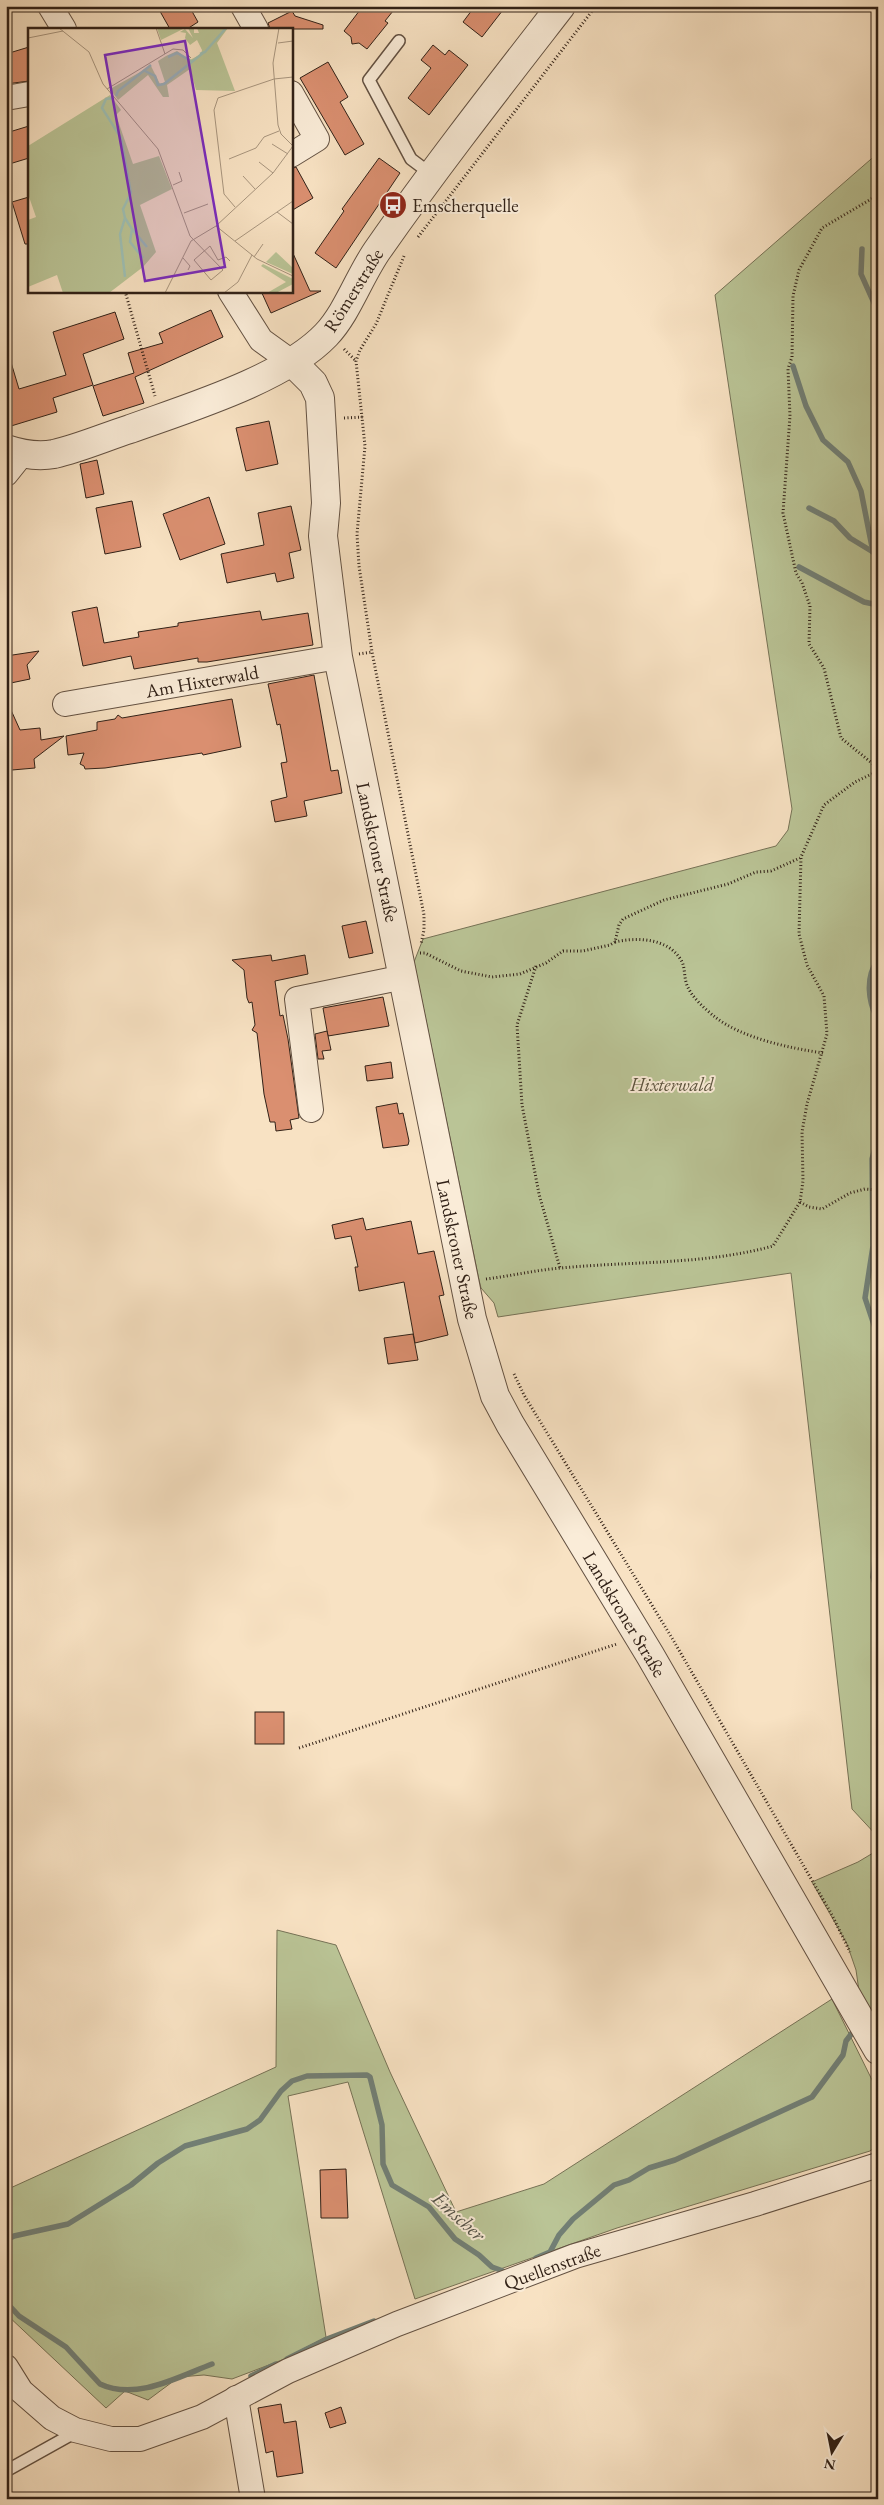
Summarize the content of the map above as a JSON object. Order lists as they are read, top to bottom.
{
  "streets": {
    "street": [
      "Römerstraße",
      "Am Hixterwald",
      "Landskroner Straße",
      "Quellenstraße"
    ]
  },
  "crossings": [
    ["Römerstraße", "Landskroner Straße"],
    ["Am Hixterwald", "Landskroner Straße"]
  ],
  "water": ["Emscher"],
  "parks": ["Hixterwald"],
  "places": {
    "bus stop": ["Emscherquelle"]
  },
  "north": "bottom"
}
